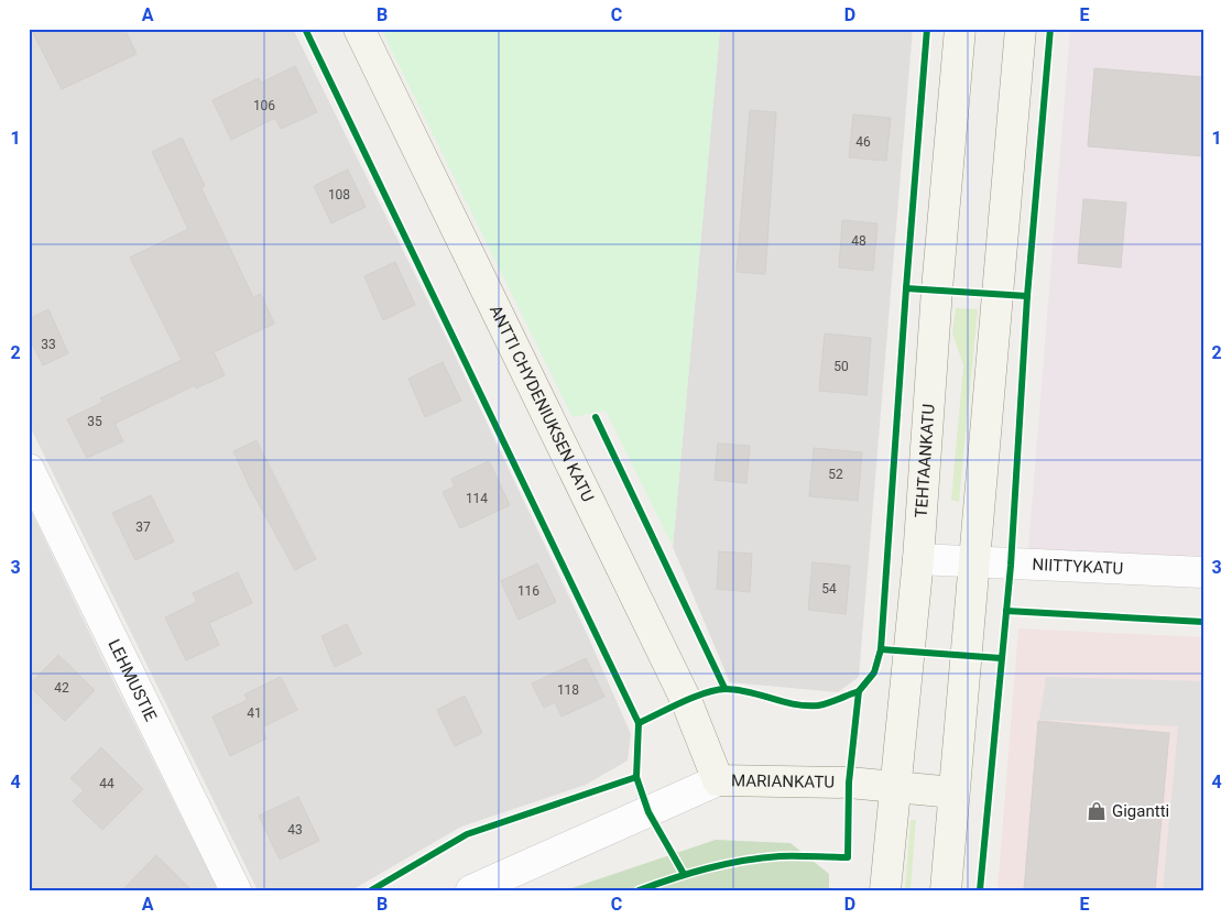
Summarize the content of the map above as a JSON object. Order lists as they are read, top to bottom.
{
  "streets": {
    "main road": ["ANTTI CHYDENIUKSEN KATU", "TEHTAANKATU", "MARIANKATU"],
    "street": ["NIITTYKATU", "LEHMUSTIE"]
  },
  "crossings": [
    ["ANTTI CHYDENIUKSEN KATU", "MARIANKATU"],
    ["TEHTAANKATU", "NIITTYKATU"],
    ["TEHTAANKATU", "MARIANKATU"]
  ],
  "places": {
    "shop": ["Gigantti"]
  },
  "house_numbers": [
    "106",
    "46",
    "108",
    "48",
    "33",
    "50",
    "35",
    "52",
    "114",
    "37",
    "54",
    "116",
    "42",
    "118",
    "41",
    "44",
    "43"
  ],
  "grid": {
    "columns": [
      "A",
      "B",
      "C",
      "D",
      "E"
    ],
    "rows": [
      "1",
      "2",
      "3",
      "4"
    ]
  }
}
